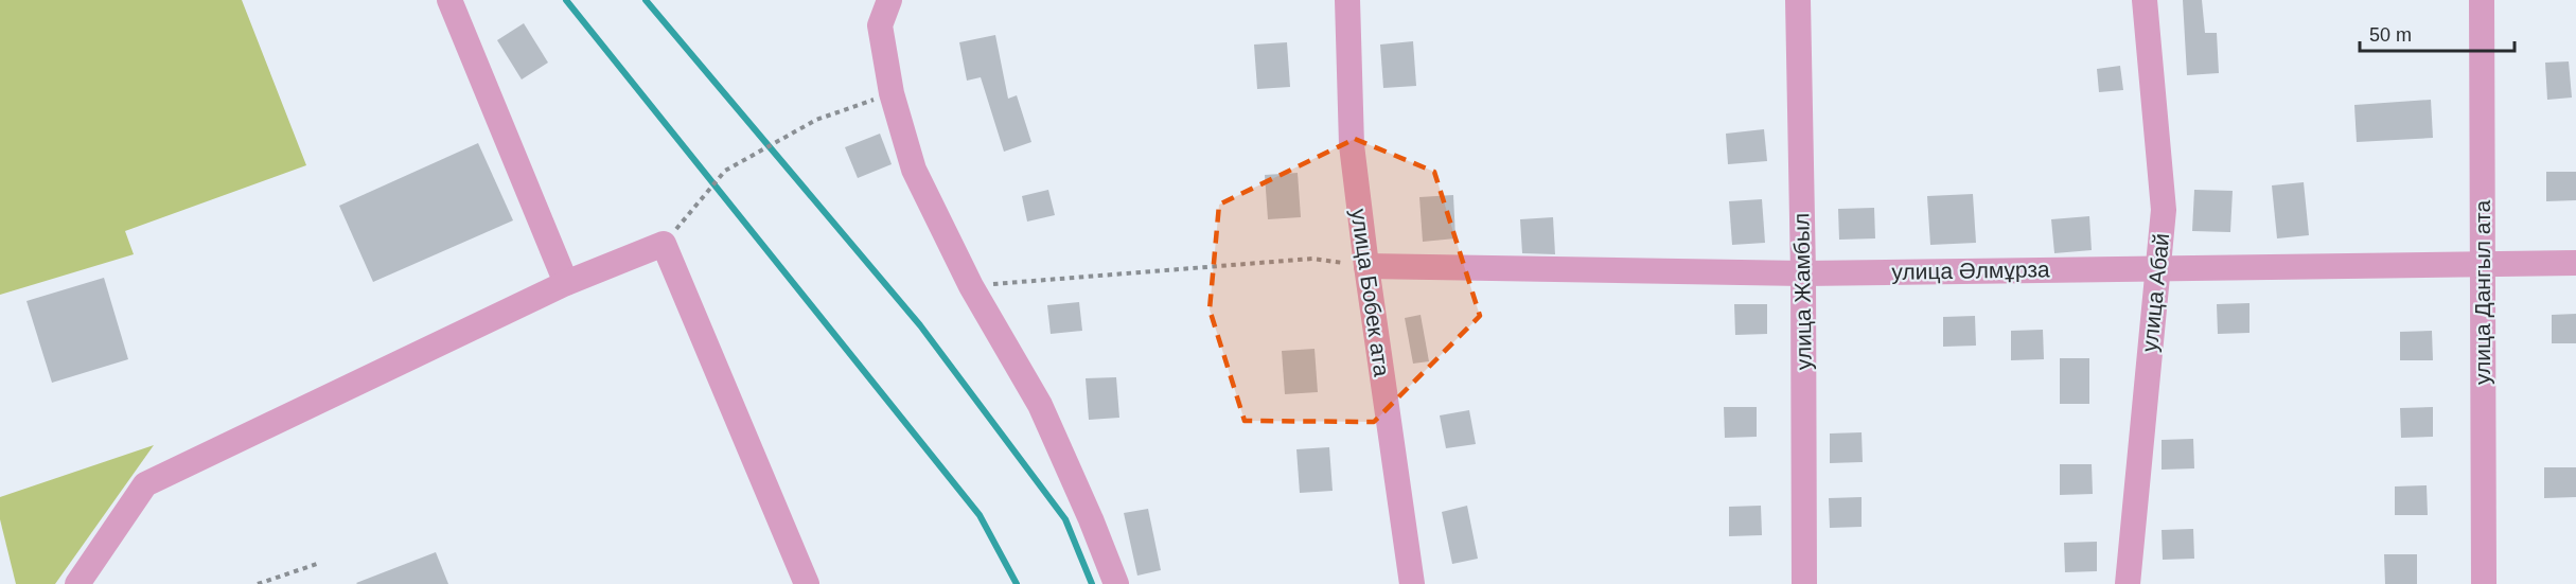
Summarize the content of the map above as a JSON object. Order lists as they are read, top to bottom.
{
  "streets": {
    "street": [
      "улица Әлмұрза",
      "улица Жамбыл",
      "улица Бобек ата",
      "улица Абай",
      "улица Дангыл ата"
    ]
  },
  "crossings": [
    ["улица Әлмұрза", "улица Жамбыл"],
    ["улица Әлмұрза", "улица Бобек ата"],
    ["улица Әлмұрза", "улица Абай"],
    ["улица Әлмұрза", "улица Дангыл ата"]
  ],
  "scale_bar": "50 m"
}
